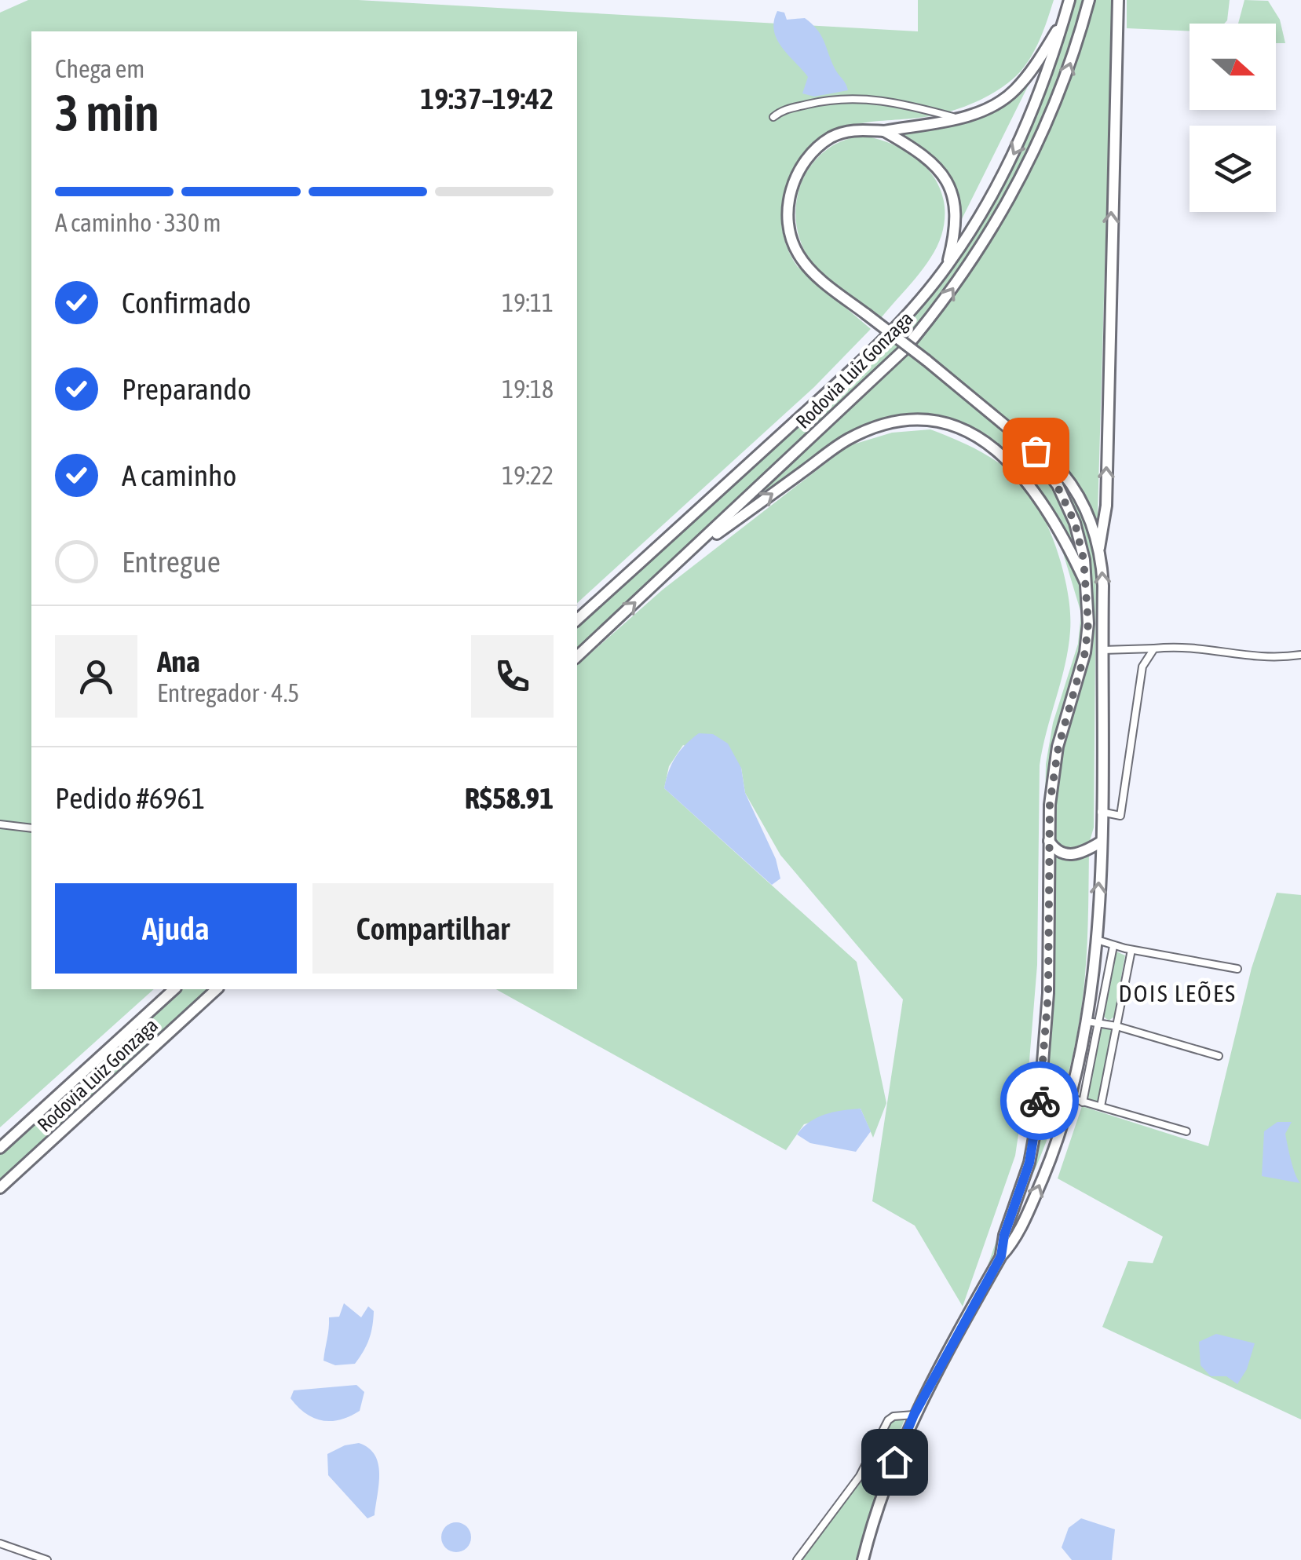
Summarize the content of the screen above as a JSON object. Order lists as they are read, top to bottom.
{
  "streets": {
    "main road": ["Rodovia Luiz Gonzaga"]
  },
  "districts": ["DOIS LEÕES"],
  "north": "right",
  "page": {
    "heading": ["3 min", "Chega em", "19:37–19:42"],
    "panel": [
      "Ana",
      "Entregador · 4.5",
      "Pedido #6961",
      "R$58.91"
    ],
    "bar": "A caminho · 330 m",
    "list": [
      ["Confirmado", "19:11"],
      ["Preparando", "19:18"],
      ["A caminho", "19:22"],
      "Entregue"
    ],
    "buttons": ["Ajuda", "Compartilhar"]
  }
}
